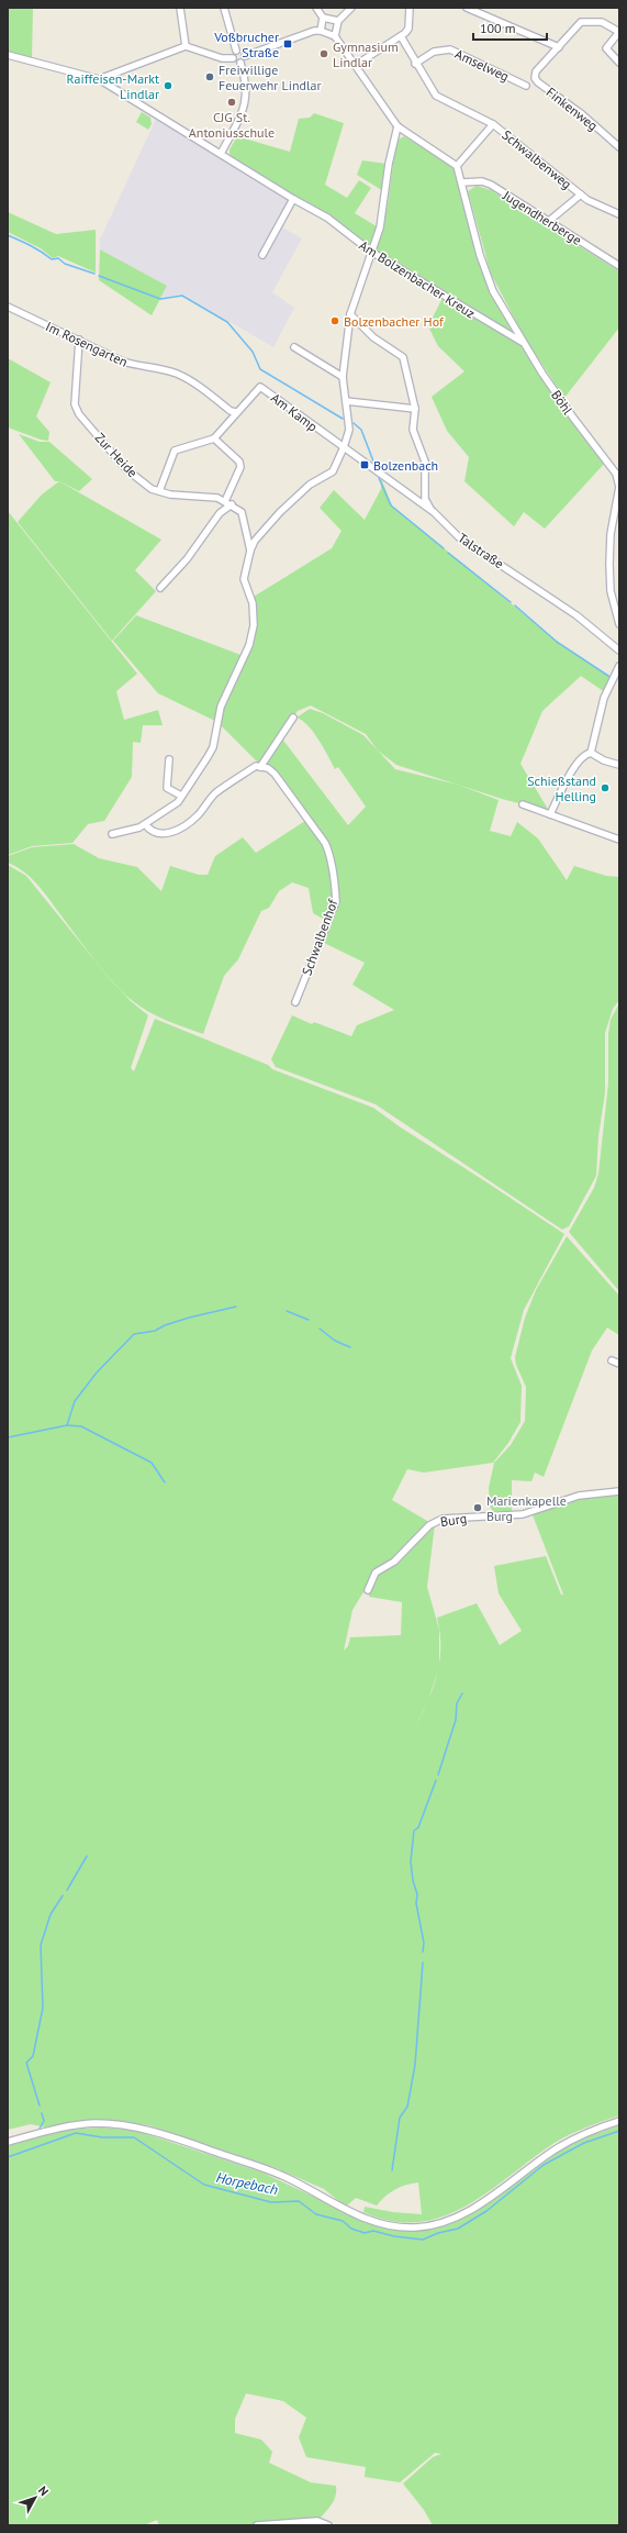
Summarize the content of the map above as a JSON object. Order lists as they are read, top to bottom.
{
  "streets": {
    "street": [
      "Amselweg",
      "Finkenweg",
      "Schwalbenweg",
      "Jugendherberge",
      "Am Bolzenbacher Kreuz",
      "Im Rosengarten",
      "Böhl",
      "Am Kamp",
      "Zur Heide",
      "Talstraße",
      "Schwalbenhof",
      "Burg"
    ]
  },
  "crossings": [
    ["Amselweg", "Schwalbenweg"],
    ["Schwalbenweg", "Jugendherberge"],
    ["Schwalbenweg", "Böhl"],
    ["Jugendherberge", "Böhl"],
    ["Am Bolzenbacher Kreuz", "Böhl"],
    ["Im Rosengarten", "Am Kamp"],
    ["Im Rosengarten", "Zur Heide"],
    ["Am Kamp", "Talstraße"]
  ],
  "water": ["Horpebach"],
  "places": {
    "transit": ["Voßbrucher Straße", "Bolzenbach"],
    "other": [
      "Gymnasium Lindlar",
      "Freiwillige Feuerwehr Lindlar",
      "Raiffeisen-Markt Lindlar",
      "CJG St. Antoniusschule",
      "Bolzenbacher Hof",
      "Schießstand Helling",
      "Marienkapelle Burg"
    ]
  },
  "scale_bar": "100 m",
  "north": "top right"
}
